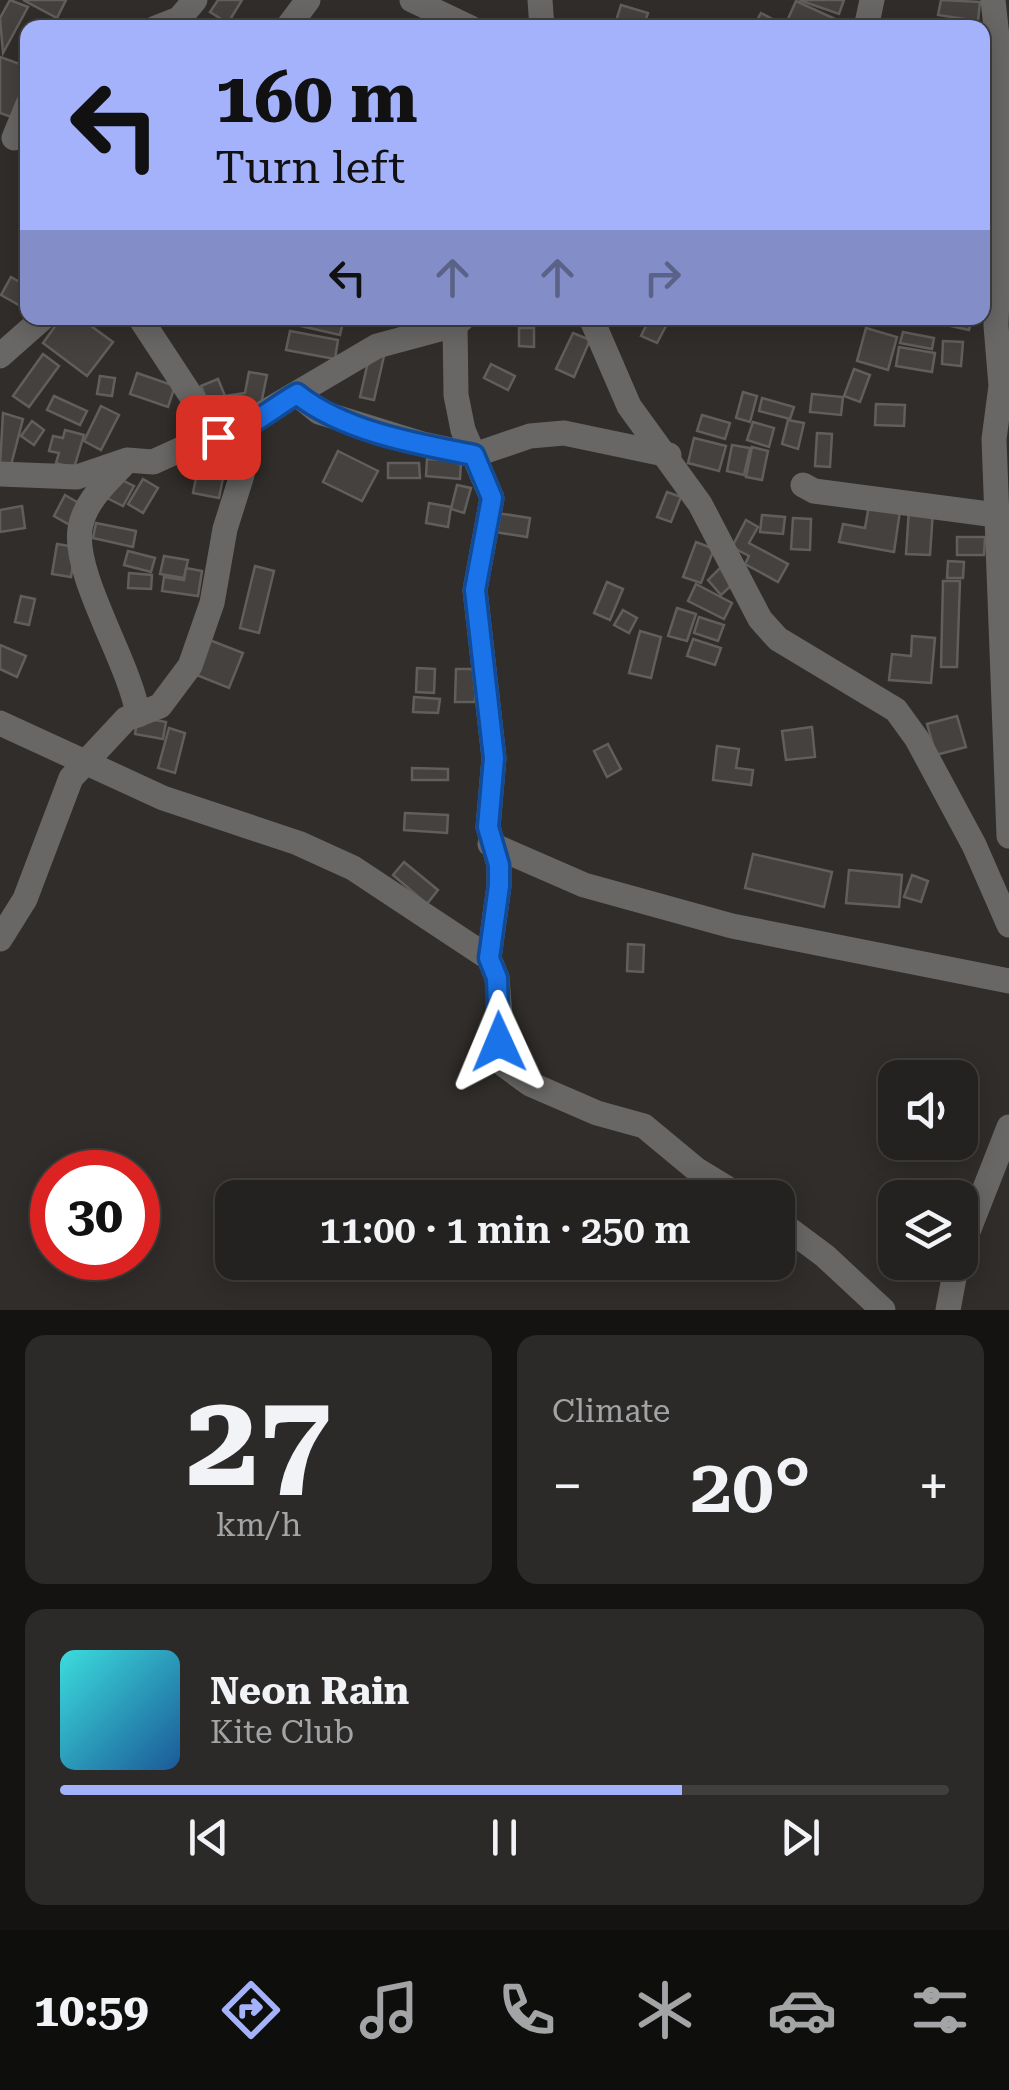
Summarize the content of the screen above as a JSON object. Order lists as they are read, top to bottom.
{
  "page": {
    "turn": ["160 m", "Turn left"],
    "limit": "30",
    "trip": "11:00 · 1 min · 250 m",
    "tile": [
      ["27", "km/h"],
      "Climate"
    ],
    "heat": ["−", "20°", "+"],
    "song": ["Neon Rain", "Kite Club"],
    "tabs": "10:59"
  }
}
